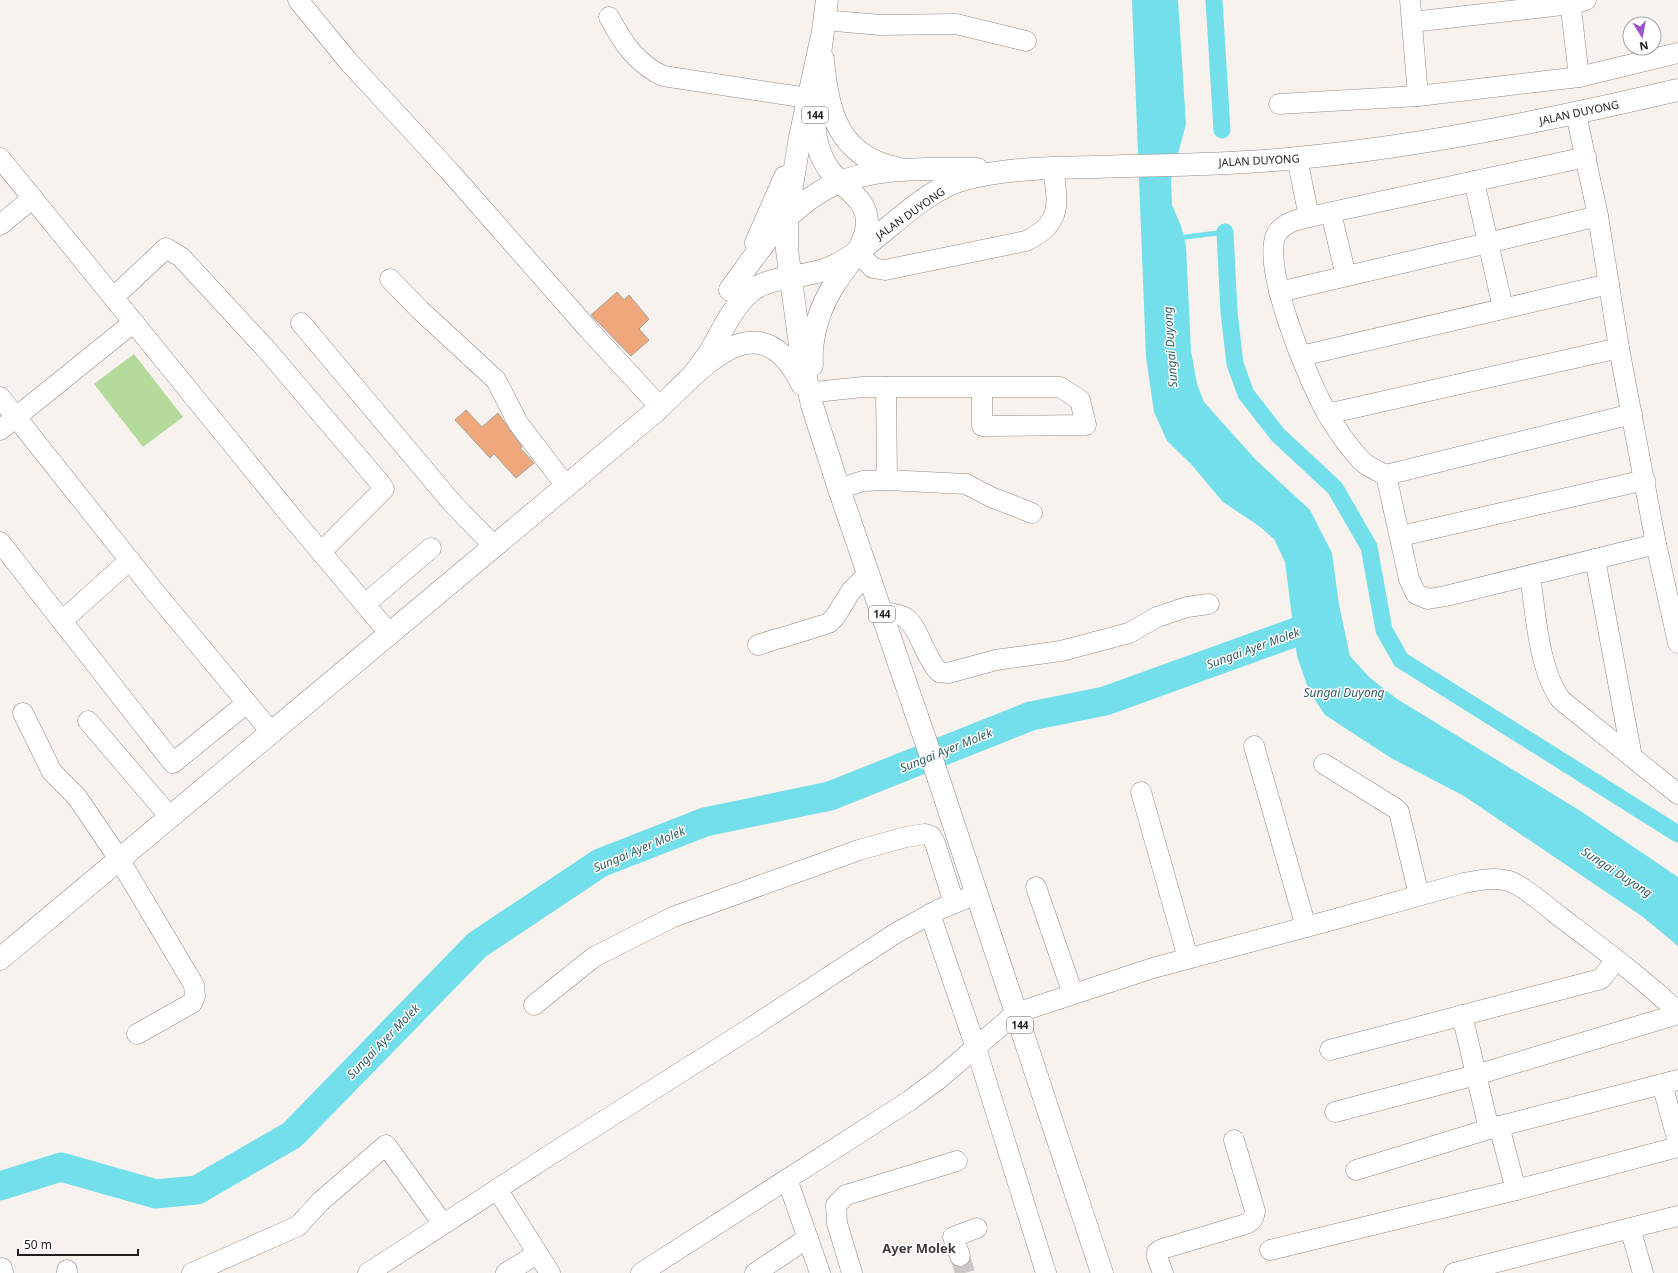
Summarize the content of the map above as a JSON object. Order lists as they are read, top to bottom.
{
  "streets": {
    "main road": ["JALAN DUYONG", "144"]
  },
  "crossings": [
    ["JALAN DUYONG", "144"]
  ],
  "districts": ["Ayer Molek"],
  "water": ["Sungai Duyong", "Sungai Ayer Molek"],
  "scale_bar": "50 m",
  "north": "bottom"
}
